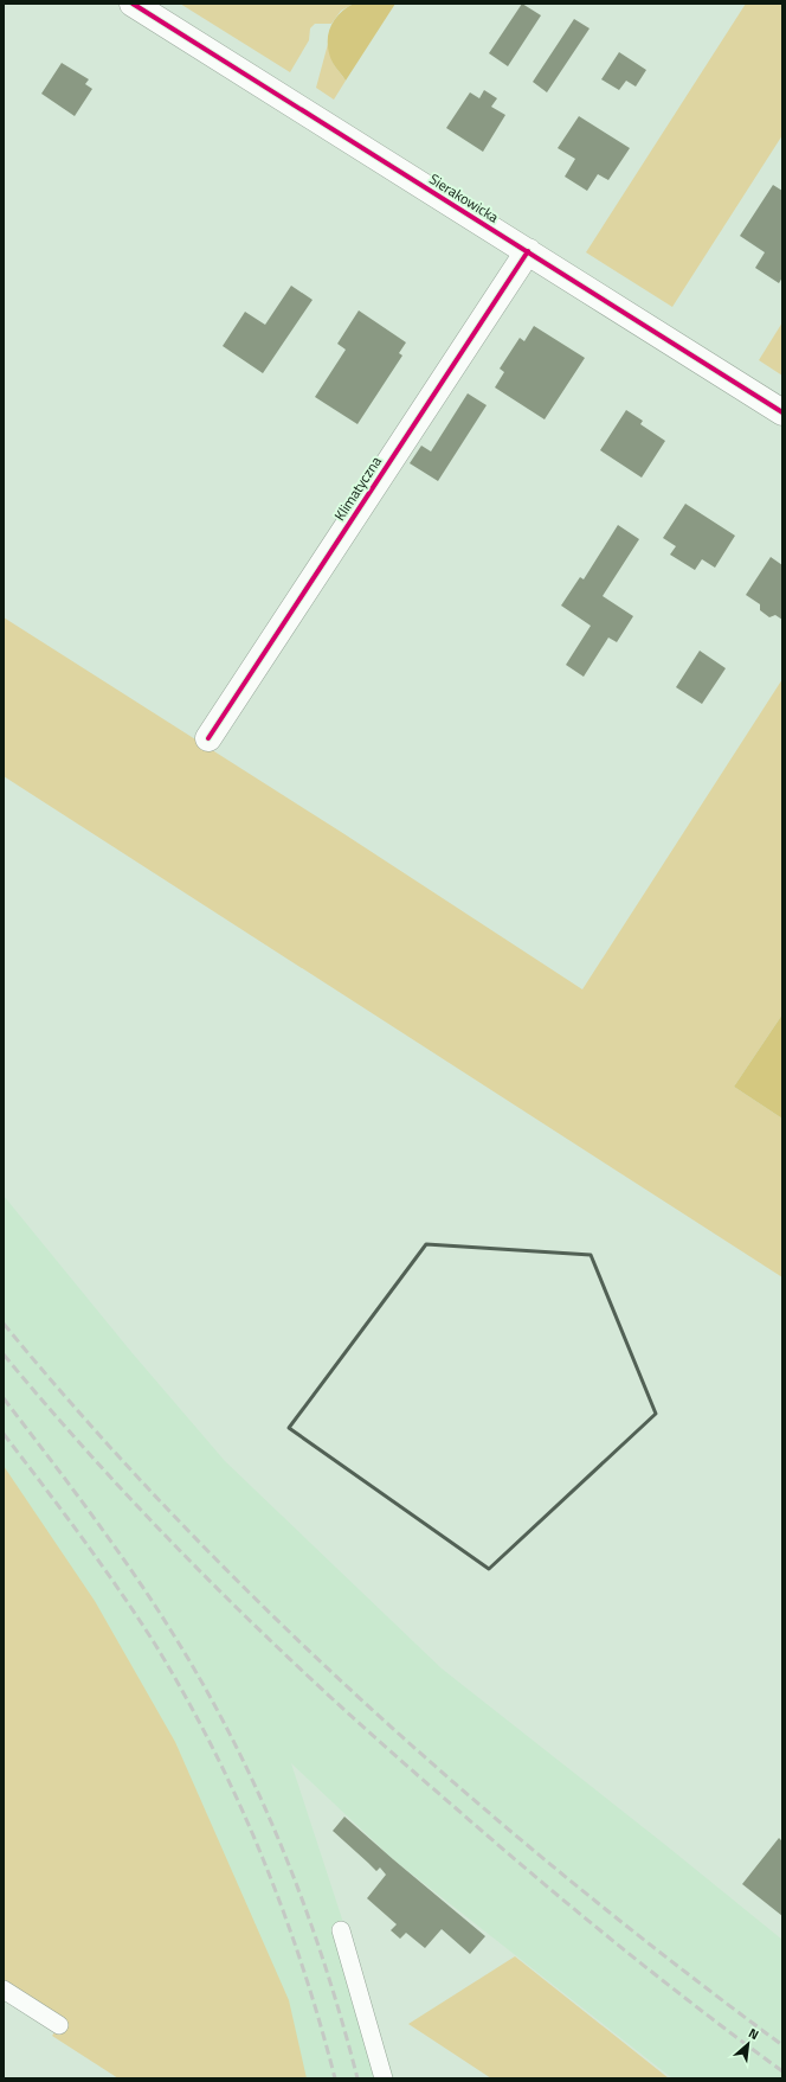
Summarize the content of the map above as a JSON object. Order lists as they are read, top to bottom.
{
  "streets": {
    "street": ["Sierakowicka", "Klimatyczna"]
  },
  "crossings": [
    ["Sierakowicka", "Klimatyczna"]
  ],
  "north": "top right"
}
